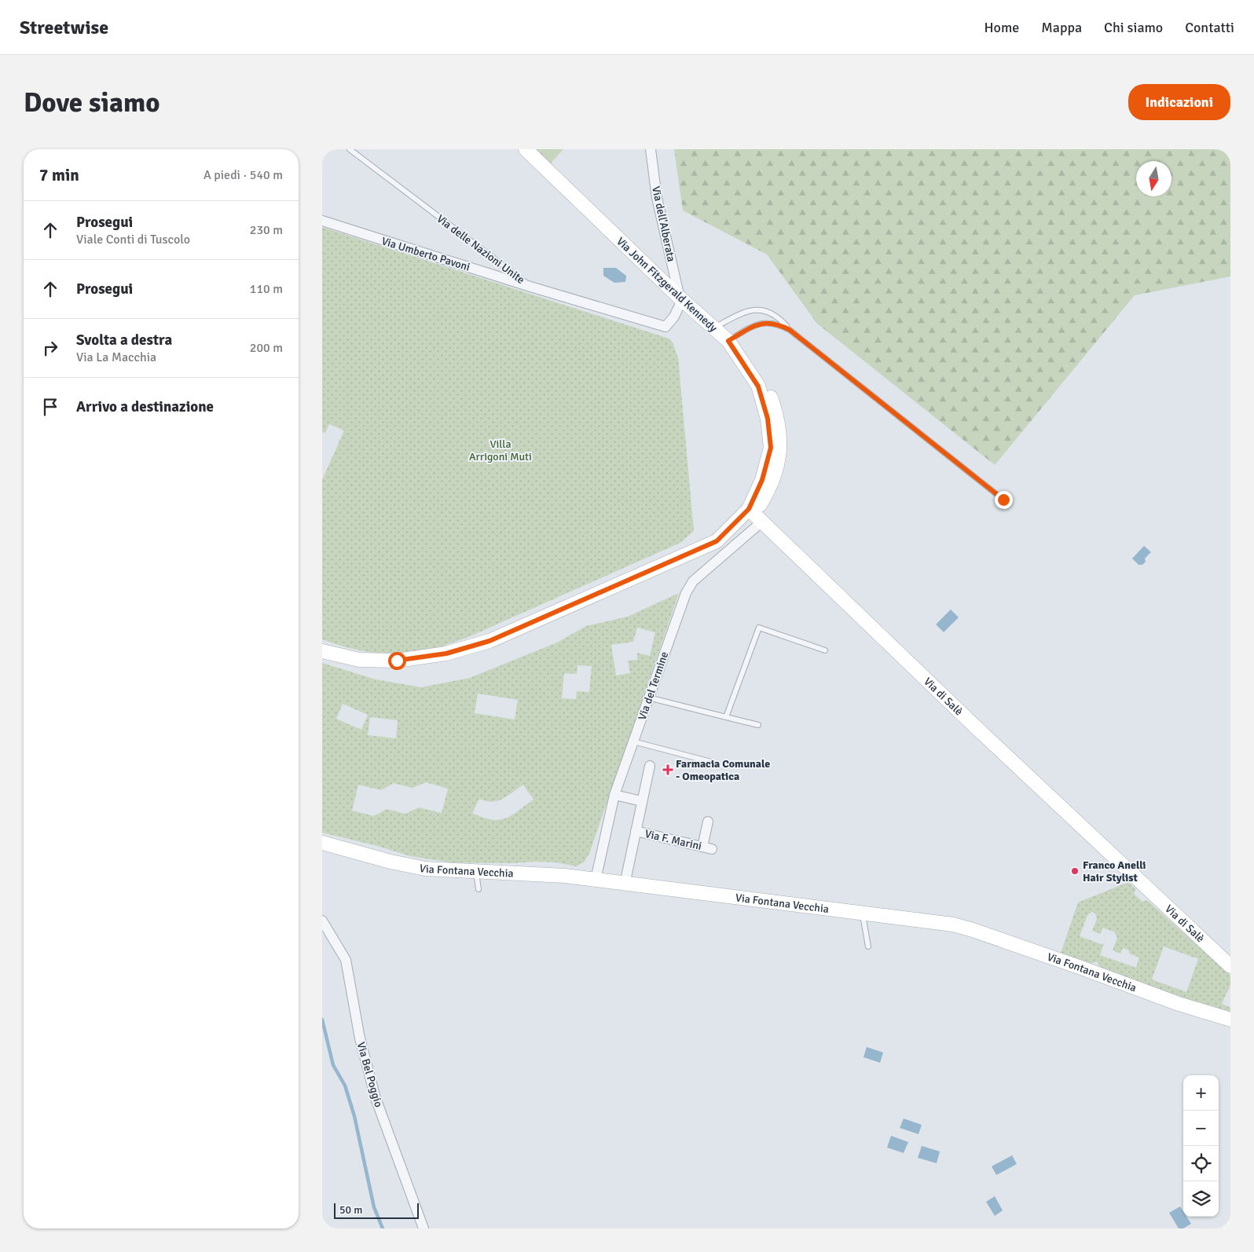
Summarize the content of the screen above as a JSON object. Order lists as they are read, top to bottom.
{
  "streets": {
    "main road": ["Via John Fitzgerald Kennedy", "Via di Salè", "Via Fontana Vecchia"],
    "street": [
      "Via dell'Alberata",
      "Via delle Nazioni Unite",
      "Via Umberto Pavoni",
      "Via del Termine",
      "Via F. Marini",
      "Via Bel Poggio"
    ]
  },
  "crossings": [
    ["Via dell'Alberata", "Via delle Nazioni Unite"],
    ["Via dell'Alberata", "Via John Fitzgerald Kennedy"],
    ["Via delle Nazioni Unite", "Via Umberto Pavoni"],
    ["Via delle Nazioni Unite", "Via John Fitzgerald Kennedy"],
    ["Via John Fitzgerald Kennedy", "Via del Termine"],
    ["Via John Fitzgerald Kennedy", "Via di Salè"],
    ["Via del Termine", "Via di Salè"],
    ["Via del Termine", "Via Fontana Vecchia"]
  ],
  "parks": ["Villa Arrigoni Muti"],
  "places": {
    "health": ["Farmacia Comunale - Omeopatica"],
    "other": ["Franco Anelli Hair Stylist"]
  },
  "scale_bar": "50 m",
  "north": "bottom",
  "page": {
    "header": "Streetwise",
    "nav": [
      "Home",
      "Mappa",
      "Chi siamo",
      "Contatti"
    ],
    "buttons": "Indicazioni",
    "title": "Dove siamo",
    "heading": ["7 min", "A piedi · 540 m"],
    "list": [
      ["Prosegui", "Viale Conti di Tuscolo", "230 m"],
      ["Prosegui", "110 m"],
      ["Svolta a destra", "Via La Macchia", "200 m"],
      "Arrivo a destinazione"
    ],
    "map_buttons": ["+", "−"],
    "scale": "50 m"
  }
}
